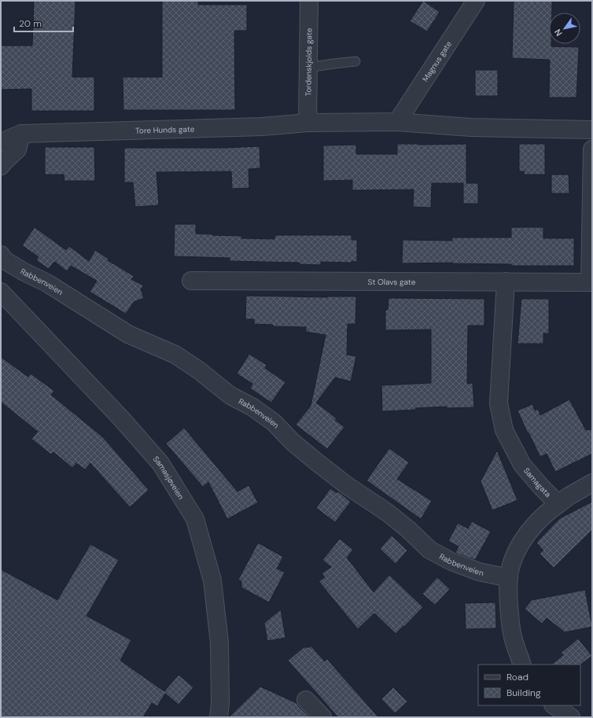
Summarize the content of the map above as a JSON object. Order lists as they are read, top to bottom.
{
  "streets": {
    "street": [
      "Magnus gate",
      "Tordenskjolds gate",
      "Tore Hunds gate",
      "Rabbenveien",
      "St Olavs gate",
      "Samasjøveien",
      "Samagata"
    ]
  },
  "crossings": [
    ["Magnus gate", "Tore Hunds gate"],
    ["Tordenskjolds gate", "Tore Hunds gate"],
    ["Rabbenveien", "Samagata"],
    ["St Olavs gate", "Samagata"]
  ],
  "legend": ["Road", "Building"],
  "scale_bar": "20 m",
  "north": "bottom left"
}
